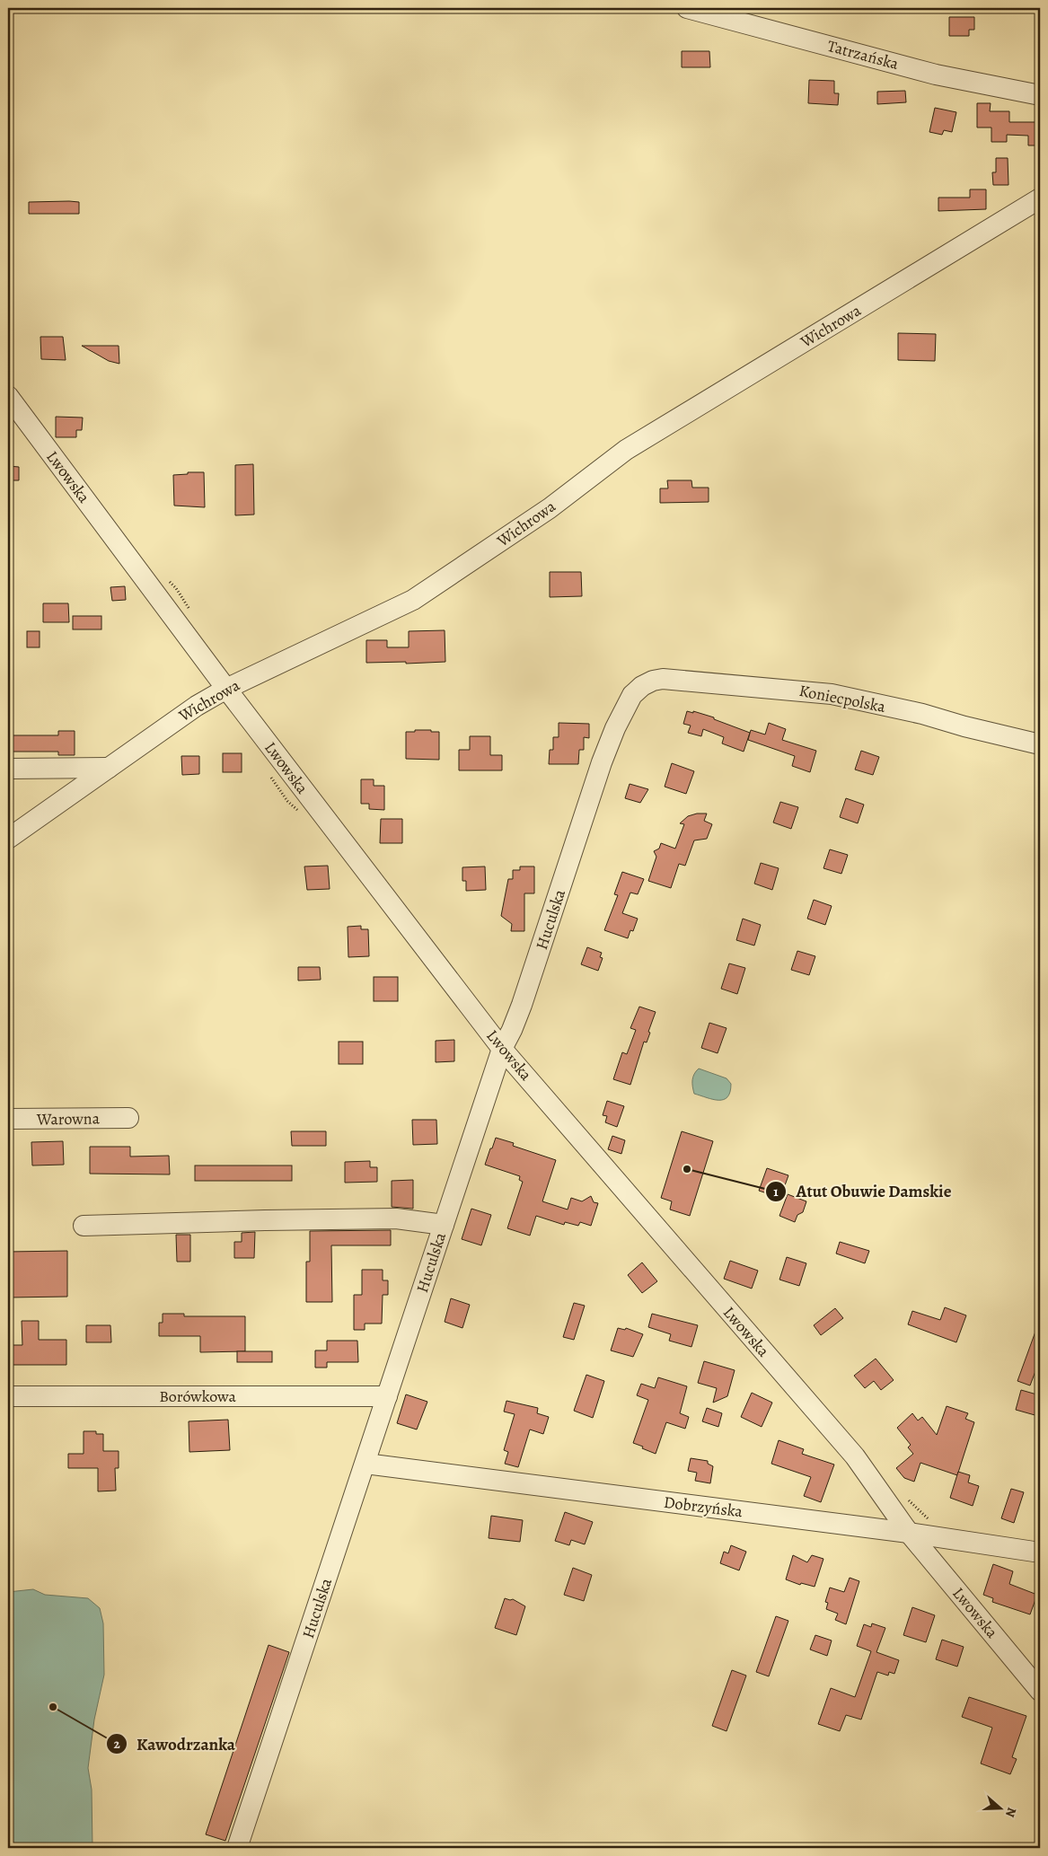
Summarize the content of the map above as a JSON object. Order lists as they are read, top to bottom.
{
  "streets": {
    "street": [
      "Tatrzańska",
      "Wichrowa",
      "Lwowska",
      "Koniecpolska",
      "Huculska",
      "Warowna",
      "Borówkowa",
      "Dobrzyńska"
    ]
  },
  "crossings": [
    ["Wichrowa", "Lwowska"],
    ["Lwowska", "Huculska"],
    ["Lwowska", "Dobrzyńska"],
    ["Koniecpolska", "Huculska"],
    ["Huculska", "Borówkowa"],
    ["Huculska", "Dobrzyńska"]
  ],
  "places": ["Atut Obuwie Damskie", "Kawodrzanka"],
  "north": "right"
}
